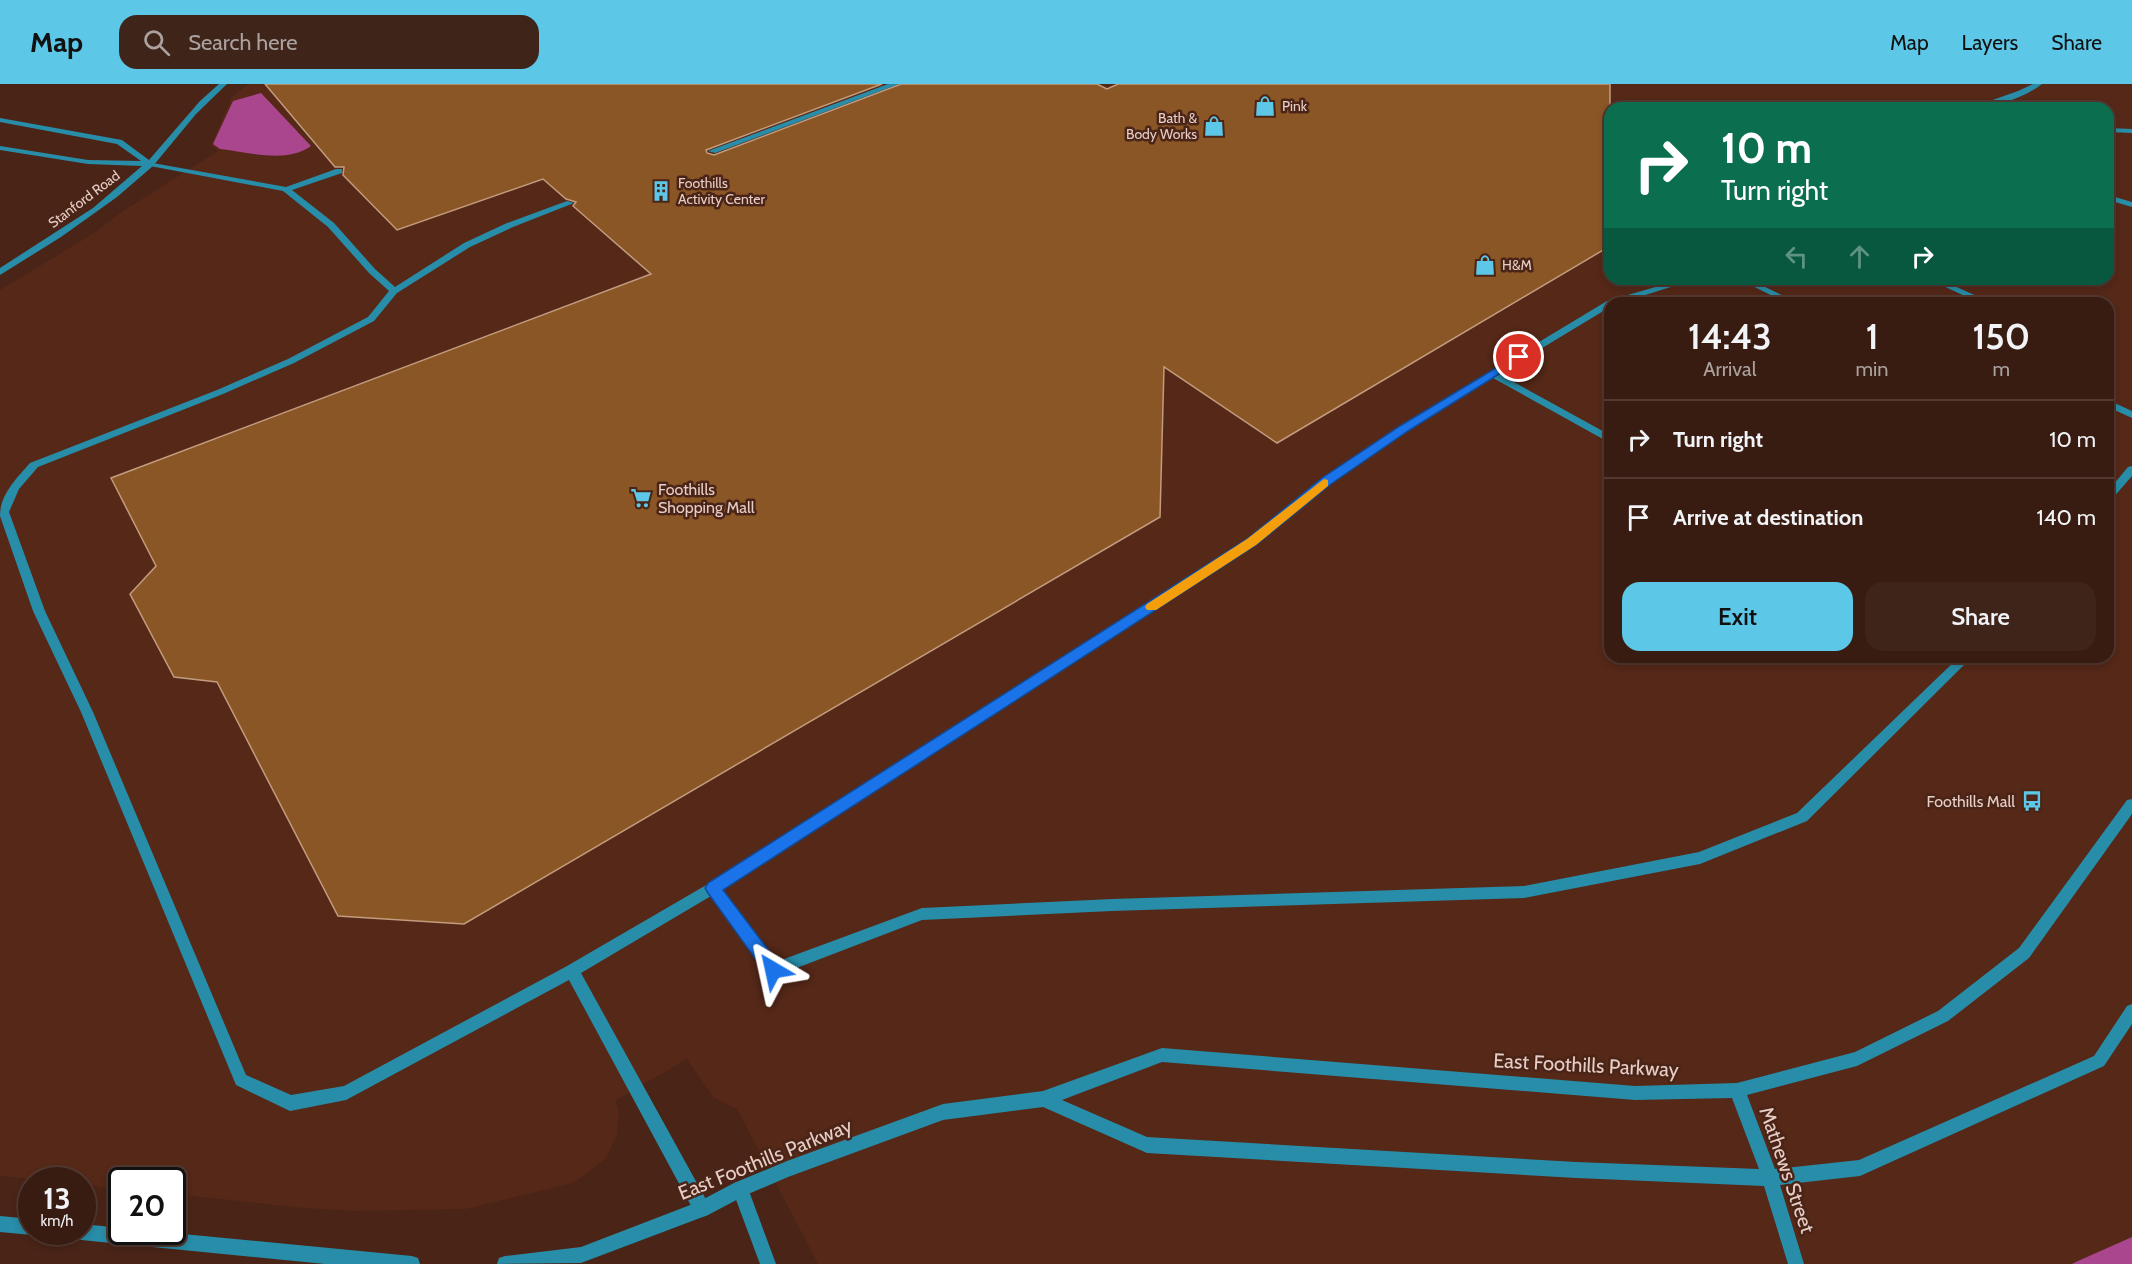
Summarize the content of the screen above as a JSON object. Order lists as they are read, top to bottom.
{
  "streets": {
    "street": ["Stanford Road", "East Foothills Parkway", "Mathews Street"]
  },
  "crossings": [
    ["East Foothills Parkway", "Mathews Street"]
  ],
  "places": {
    "shop": ["Pink", "Bath & Body Works", "H&M"],
    "building": ["Foothills Activity Center"],
    "supermarket": ["Foothills Shopping Mall"],
    "bus stop": ["Foothills Mall"]
  },
  "page": {
    "header": "Map",
    "search": "Search here",
    "nav": ["Map", "Layers", "Share"],
    "turn": ["10 m", "Turn right"],
    "eta": [
      "14:43",
      "Arrival",
      "1",
      "min",
      "150",
      "m"
    ],
    "list": [
      {
        "name": "Turn right",
        "value": "10 m"
      },
      {
        "name": "Arrive at destination",
        "value": "140 m"
      }
    ],
    "buttons": ["Exit", "Share"],
    "speed": "13 km/h",
    "limit": "20"
  }
}
